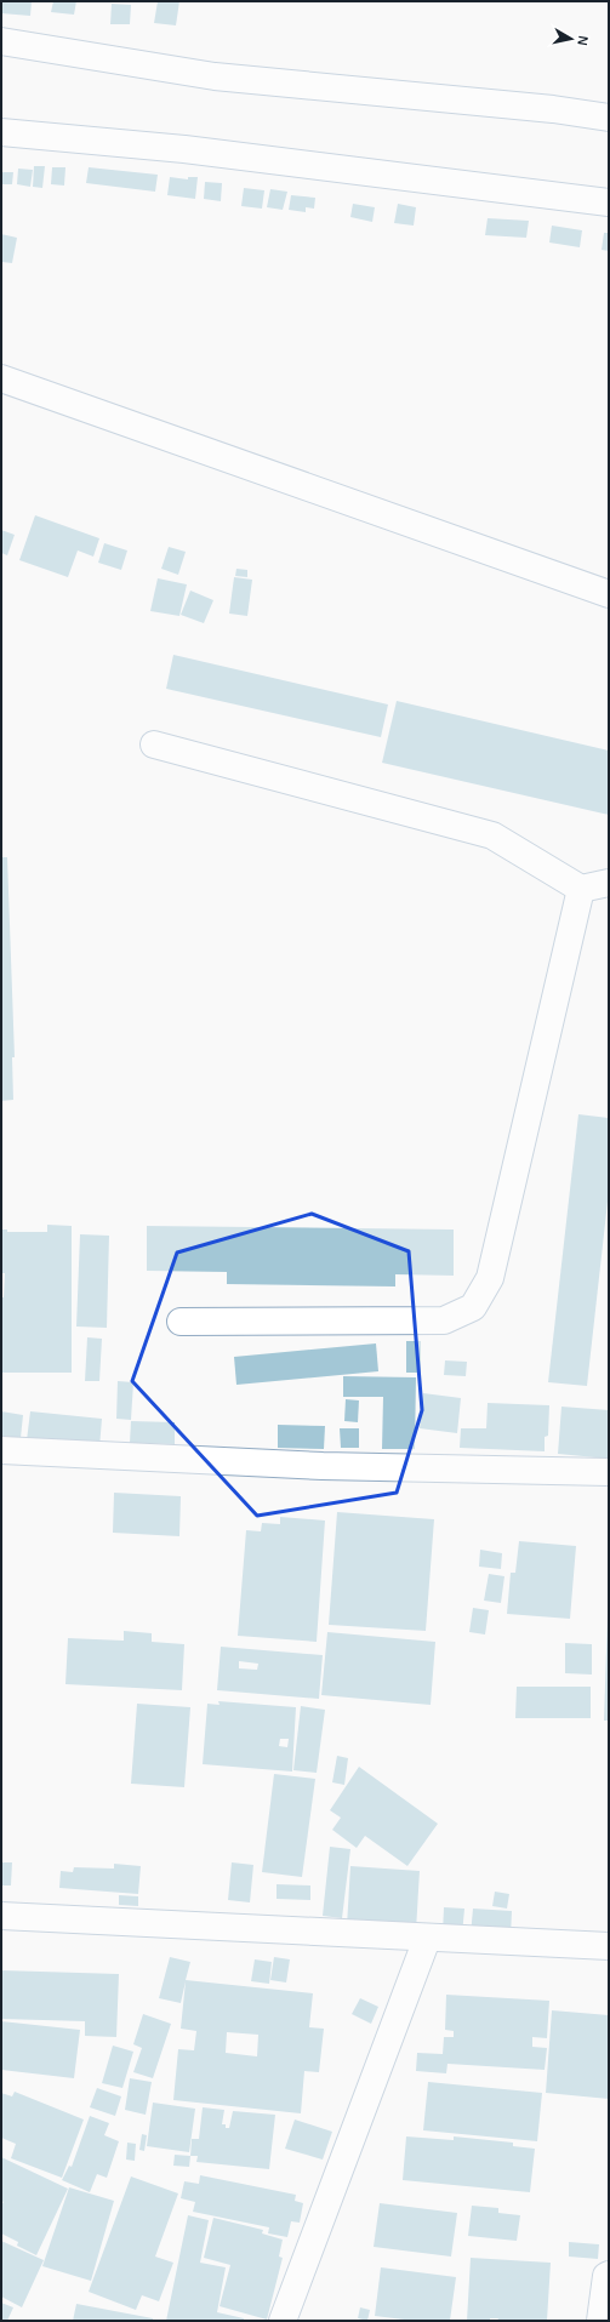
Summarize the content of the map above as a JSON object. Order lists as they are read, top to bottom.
{
  "north": "right"
}
